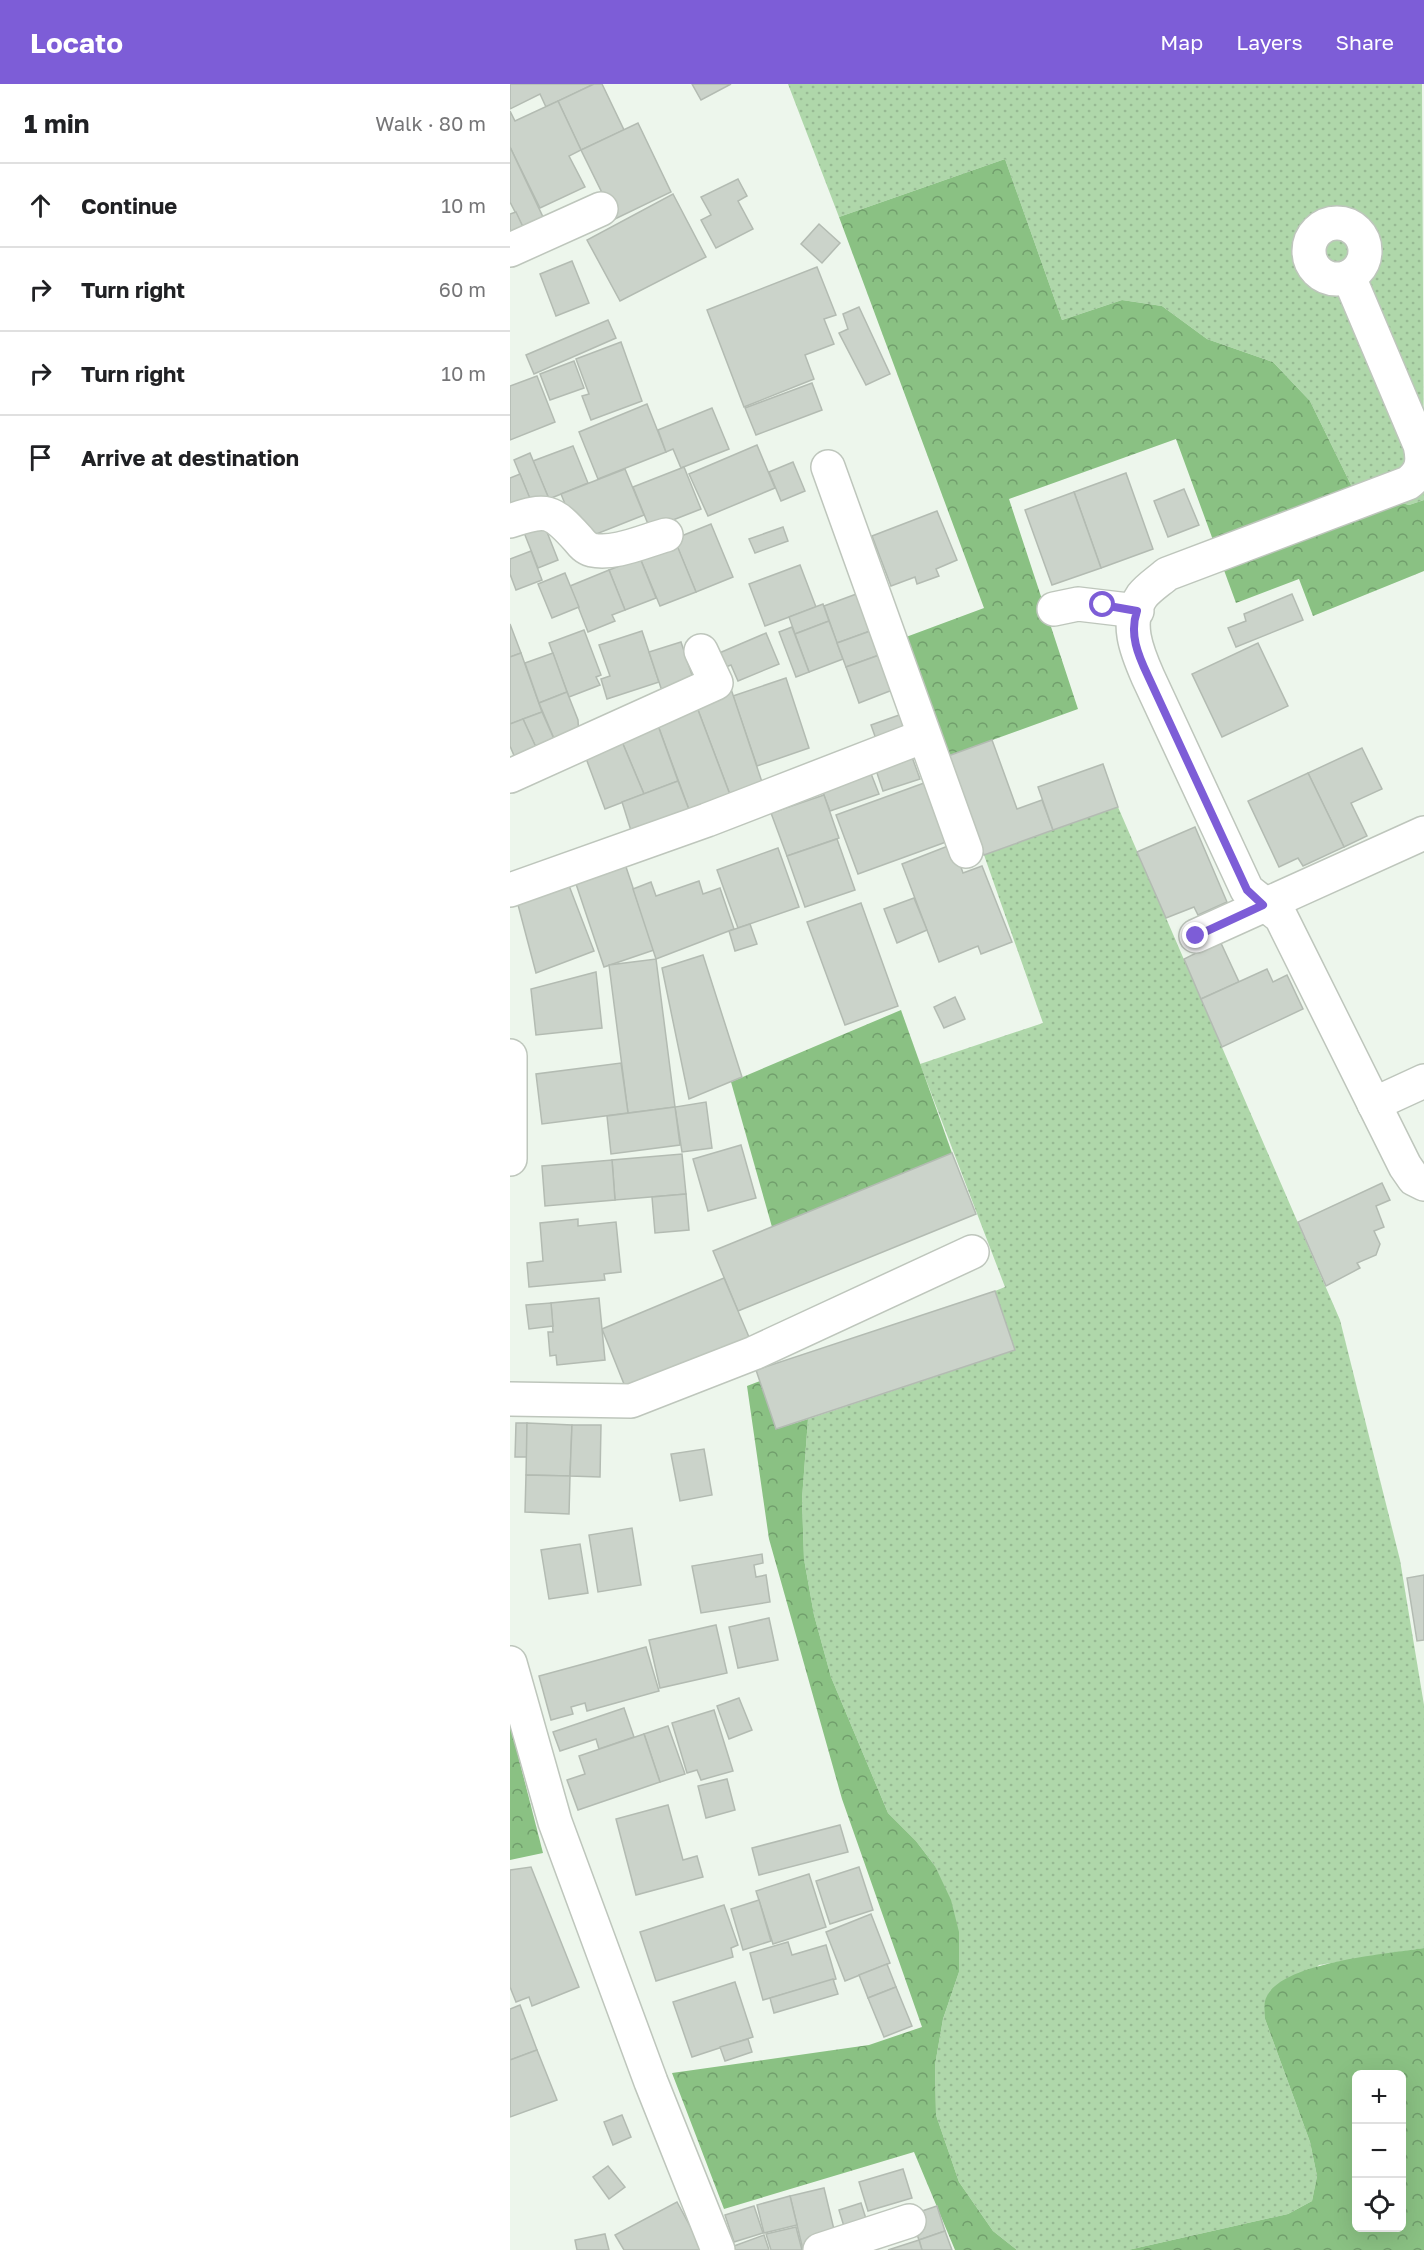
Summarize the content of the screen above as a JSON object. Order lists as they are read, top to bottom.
{
  "page": {
    "header": "Locato",
    "nav": ["Map", "Layers", "Share"],
    "heading": ["1 min", "Walk · 80 m"],
    "list": [
      ["Continue", "10 m"],
      ["Turn right", "60 m"],
      ["Turn right", "10 m"],
      "Arrive at destination"
    ],
    "map_buttons": ["+", "−"]
  }
}
